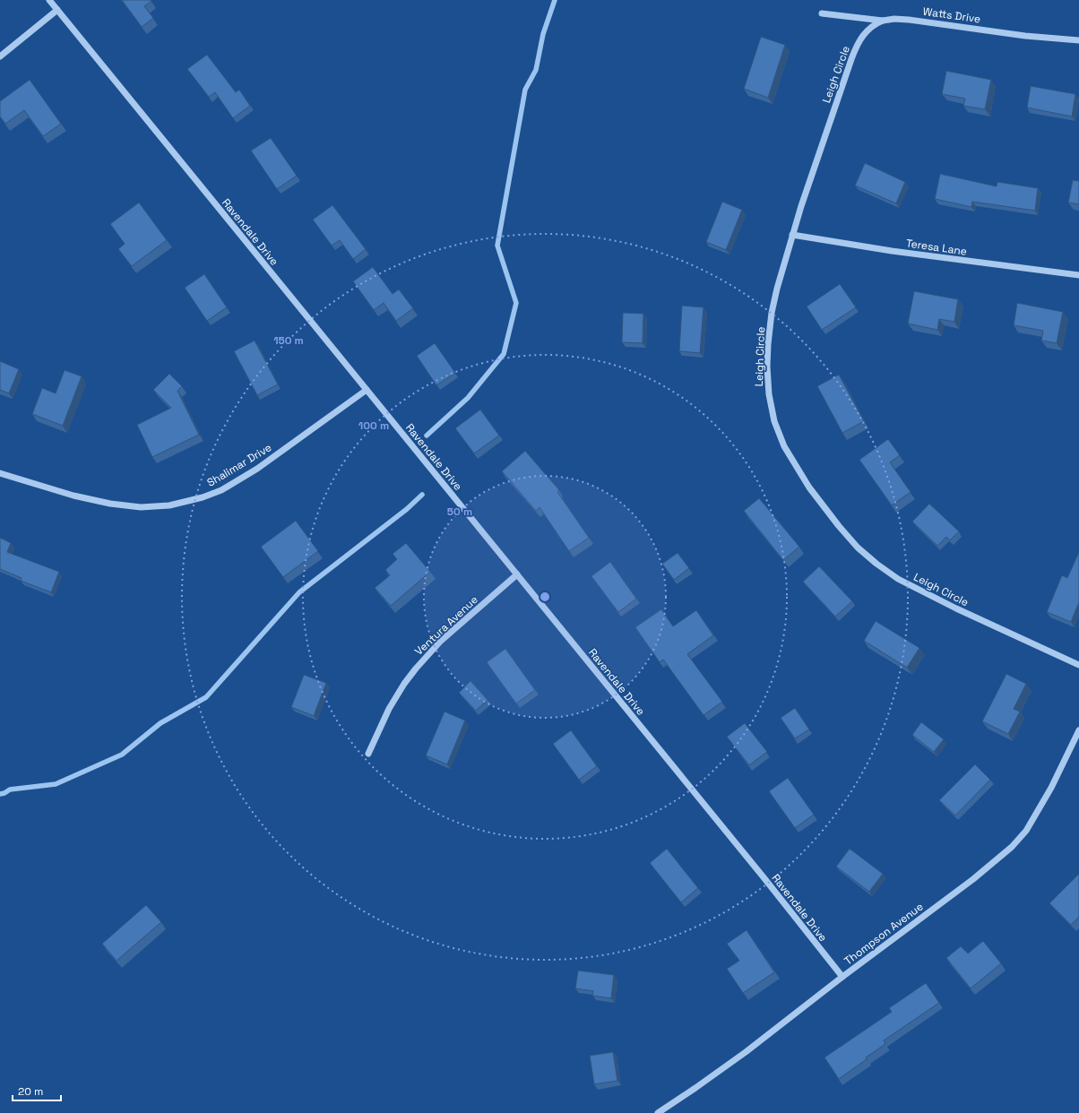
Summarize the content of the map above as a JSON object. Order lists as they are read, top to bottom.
{
  "streets": {
    "street": [
      "Watts Drive",
      "Leigh Circle",
      "Ravendale Drive",
      "Teresa Lane",
      "Shalimar Drive",
      "Ventura Avenue",
      "Thompson Avenue"
    ]
  },
  "crossings": [
    ["Watts Drive", "Leigh Circle"],
    ["Leigh Circle", "Teresa Lane"],
    ["Ravendale Drive", "Shalimar Drive"],
    ["Ravendale Drive", "Ventura Avenue"],
    ["Ravendale Drive", "Thompson Avenue"]
  ],
  "scale_bar": "20 m",
  "rings": ["150 m", "100 m", "50 m"]
}
